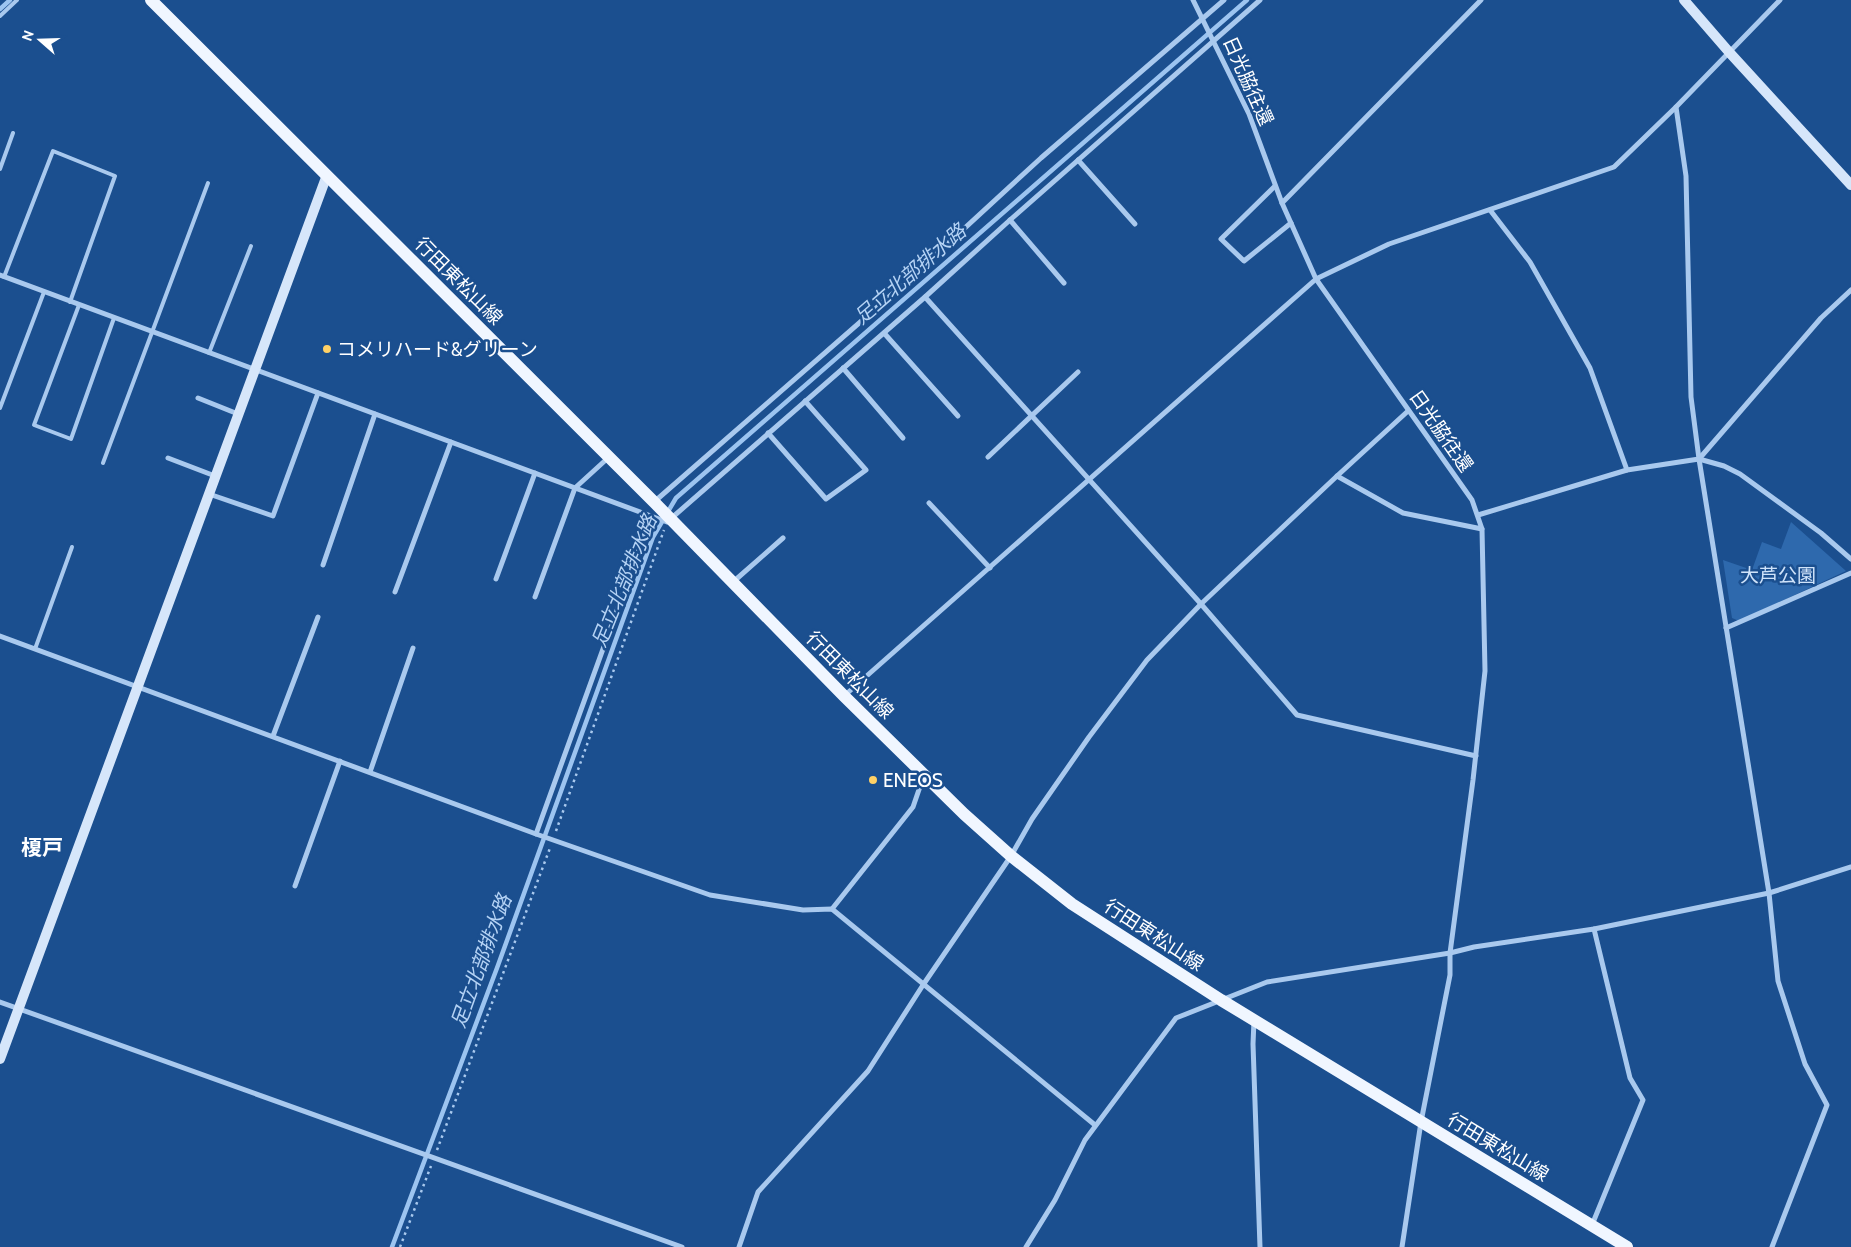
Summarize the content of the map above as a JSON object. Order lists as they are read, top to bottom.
{
  "streets": {
    "main road": ["行田東松山線"],
    "street": ["日光脇往還"]
  },
  "crossings": [
    ["日光脇往還", "行田東松山線"]
  ],
  "districts": ["榎戸"],
  "water": ["足立北部排水路"],
  "parks": ["大芦公園"],
  "places": ["コメリハード&グリーン", "ENEOS"],
  "north": "left"
}
